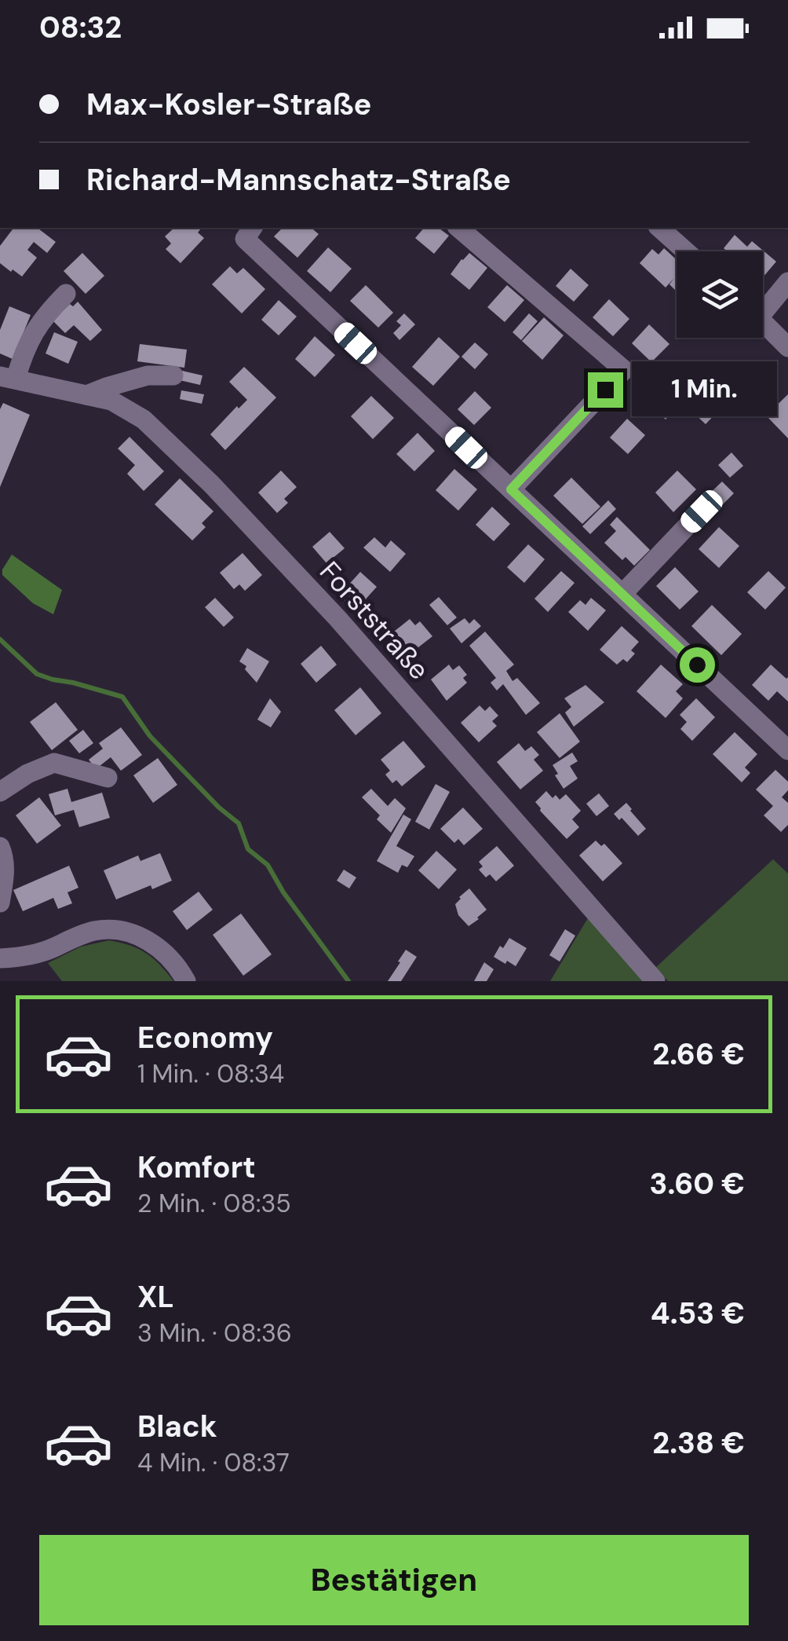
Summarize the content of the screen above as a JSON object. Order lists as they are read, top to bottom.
{
  "streets": {
    "street": ["Forststraße"]
  },
  "page": {
    "status": "08:32",
    "banner": ["Max-Kosler-Straße", "Richard-Mannschatz-Straße"],
    "bubble": "1 Min.",
    "list": [
      {
        "name": "Economy",
        "note": "1 Min. · 08:34",
        "value": "2.66 €"
      },
      {
        "name": "Komfort",
        "note": "2 Min. · 08:35",
        "value": "3.60 €"
      },
      {
        "name": "XL",
        "note": "3 Min. · 08:36",
        "value": "4.53 €"
      },
      {
        "name": "Black",
        "note": "4 Min. · 08:37",
        "value": "2.38 €"
      }
    ],
    "buttons": "Bestätigen"
  }
}
